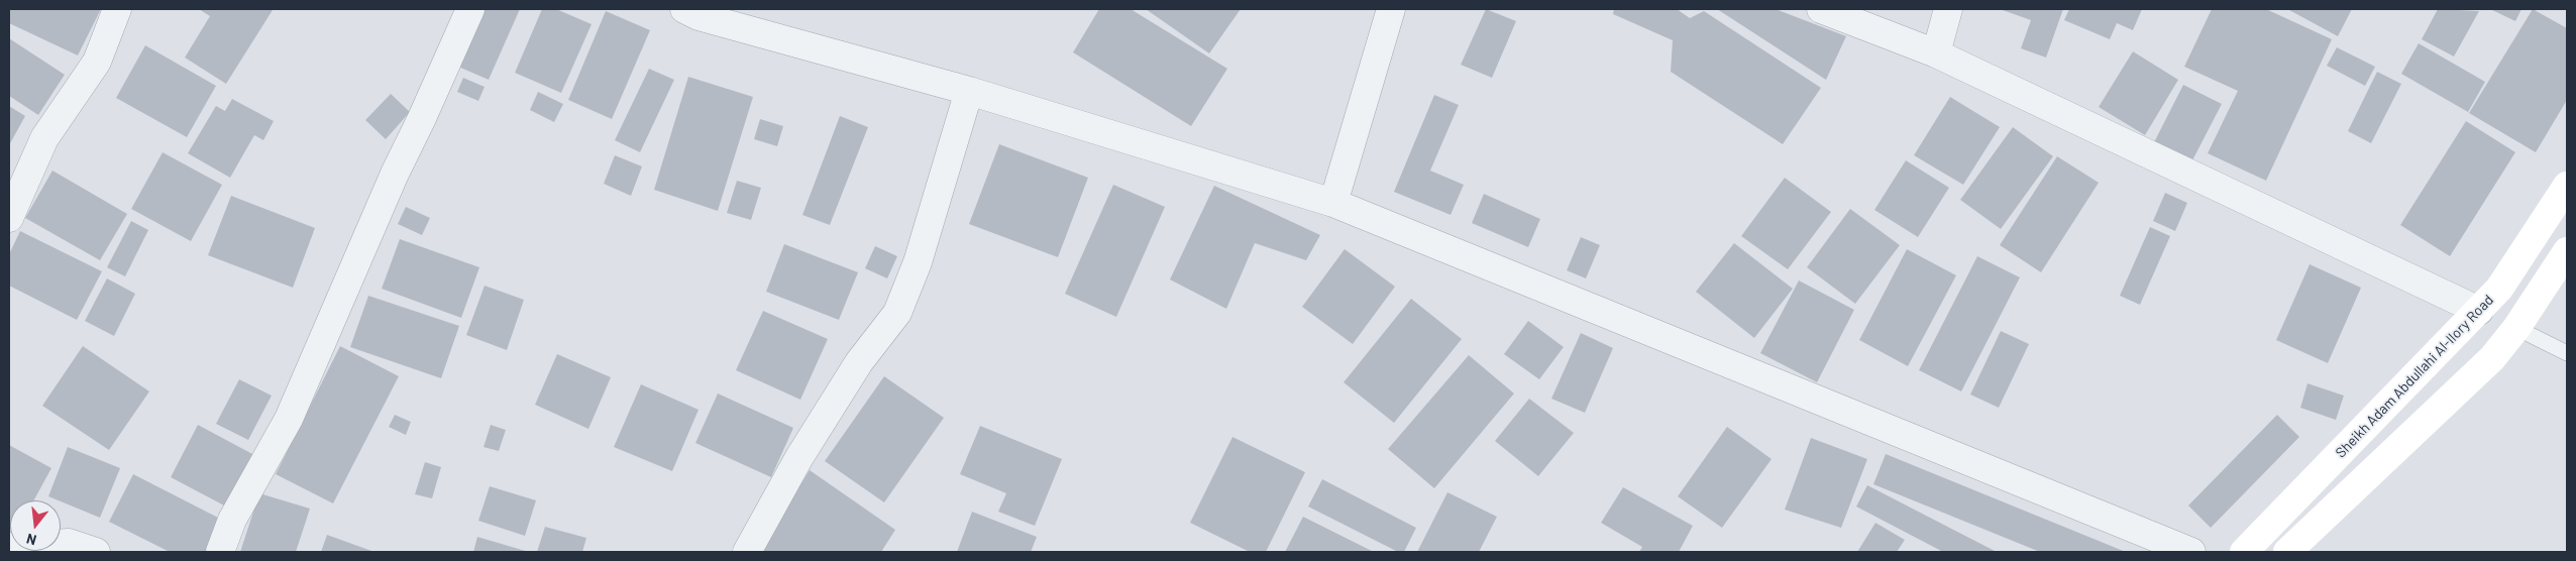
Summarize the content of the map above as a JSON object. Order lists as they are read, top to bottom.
{
  "streets": {
    "street": ["Sheikh Adam Abdullahi Al-Ilory Road"]
  },
  "north": "bottom"
}
